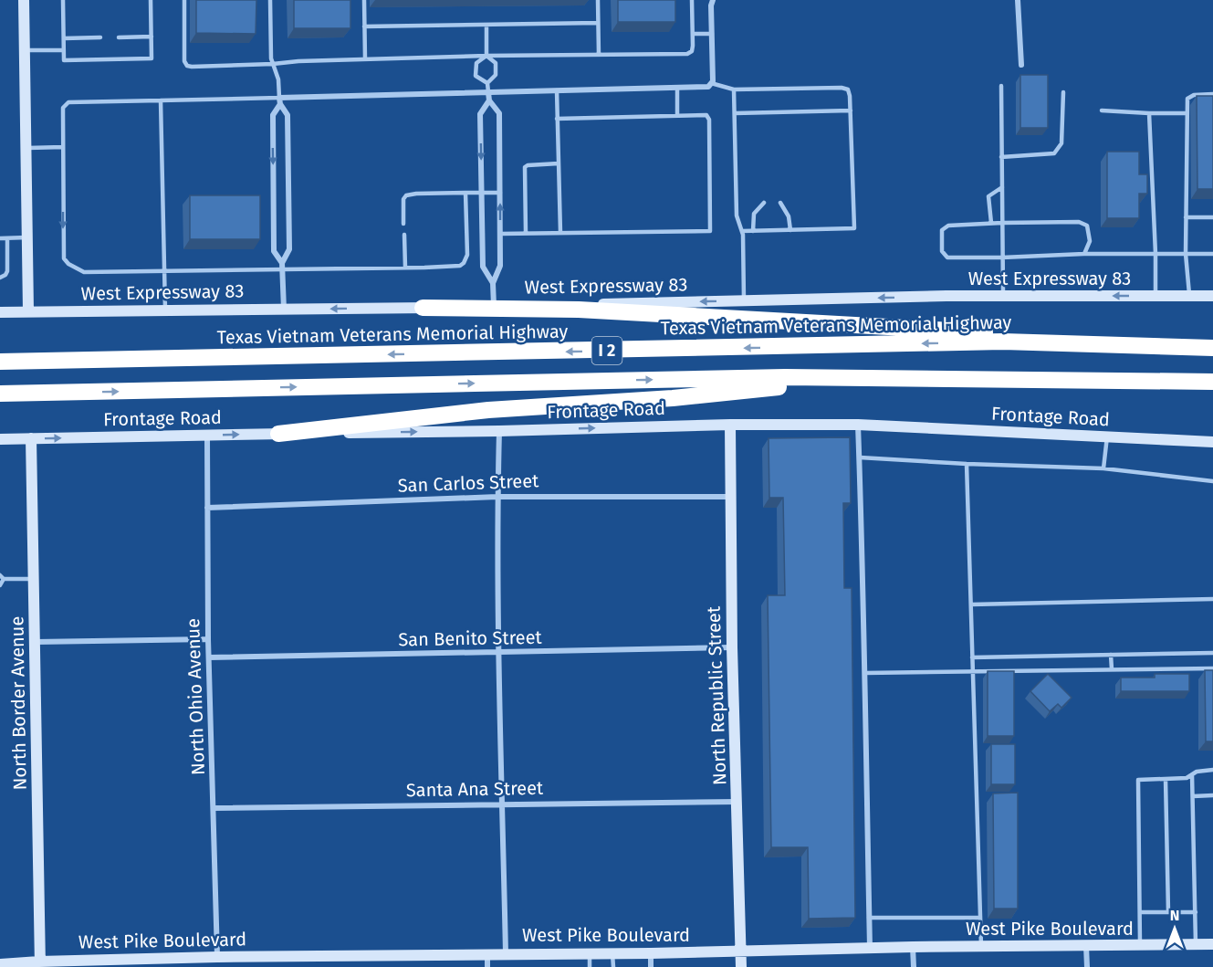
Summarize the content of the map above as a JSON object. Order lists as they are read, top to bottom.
{
  "streets": {
    "highway": ["Texas Vietnam Veterans Memorial Highway", "I 2"],
    "street": [
      "West Expressway 83",
      "Frontage Road",
      "San Carlos Street",
      "San Benito Street",
      "North Republic Street",
      "North Ohio Avenue",
      "North Border Avenue",
      "Santa Ana Street",
      "West Pike Boulevard"
    ]
  },
  "crossings": [
    ["Frontage Road", "North Republic Street"],
    ["Frontage Road", "North Ohio Avenue"],
    ["Frontage Road", "North Border Avenue"],
    ["San Carlos Street", "North Republic Street"],
    ["San Carlos Street", "North Ohio Avenue"],
    ["San Benito Street", "North Republic Street"],
    ["San Benito Street", "North Ohio Avenue"],
    ["North Republic Street", "Santa Ana Street"],
    ["North Republic Street", "West Pike Boulevard"],
    ["North Ohio Avenue", "Santa Ana Street"],
    ["North Ohio Avenue", "West Pike Boulevard"],
    ["North Border Avenue", "West Pike Boulevard"]
  ],
  "one_way": ["West Expressway 83", "Frontage Road"],
  "north": "top"
}
